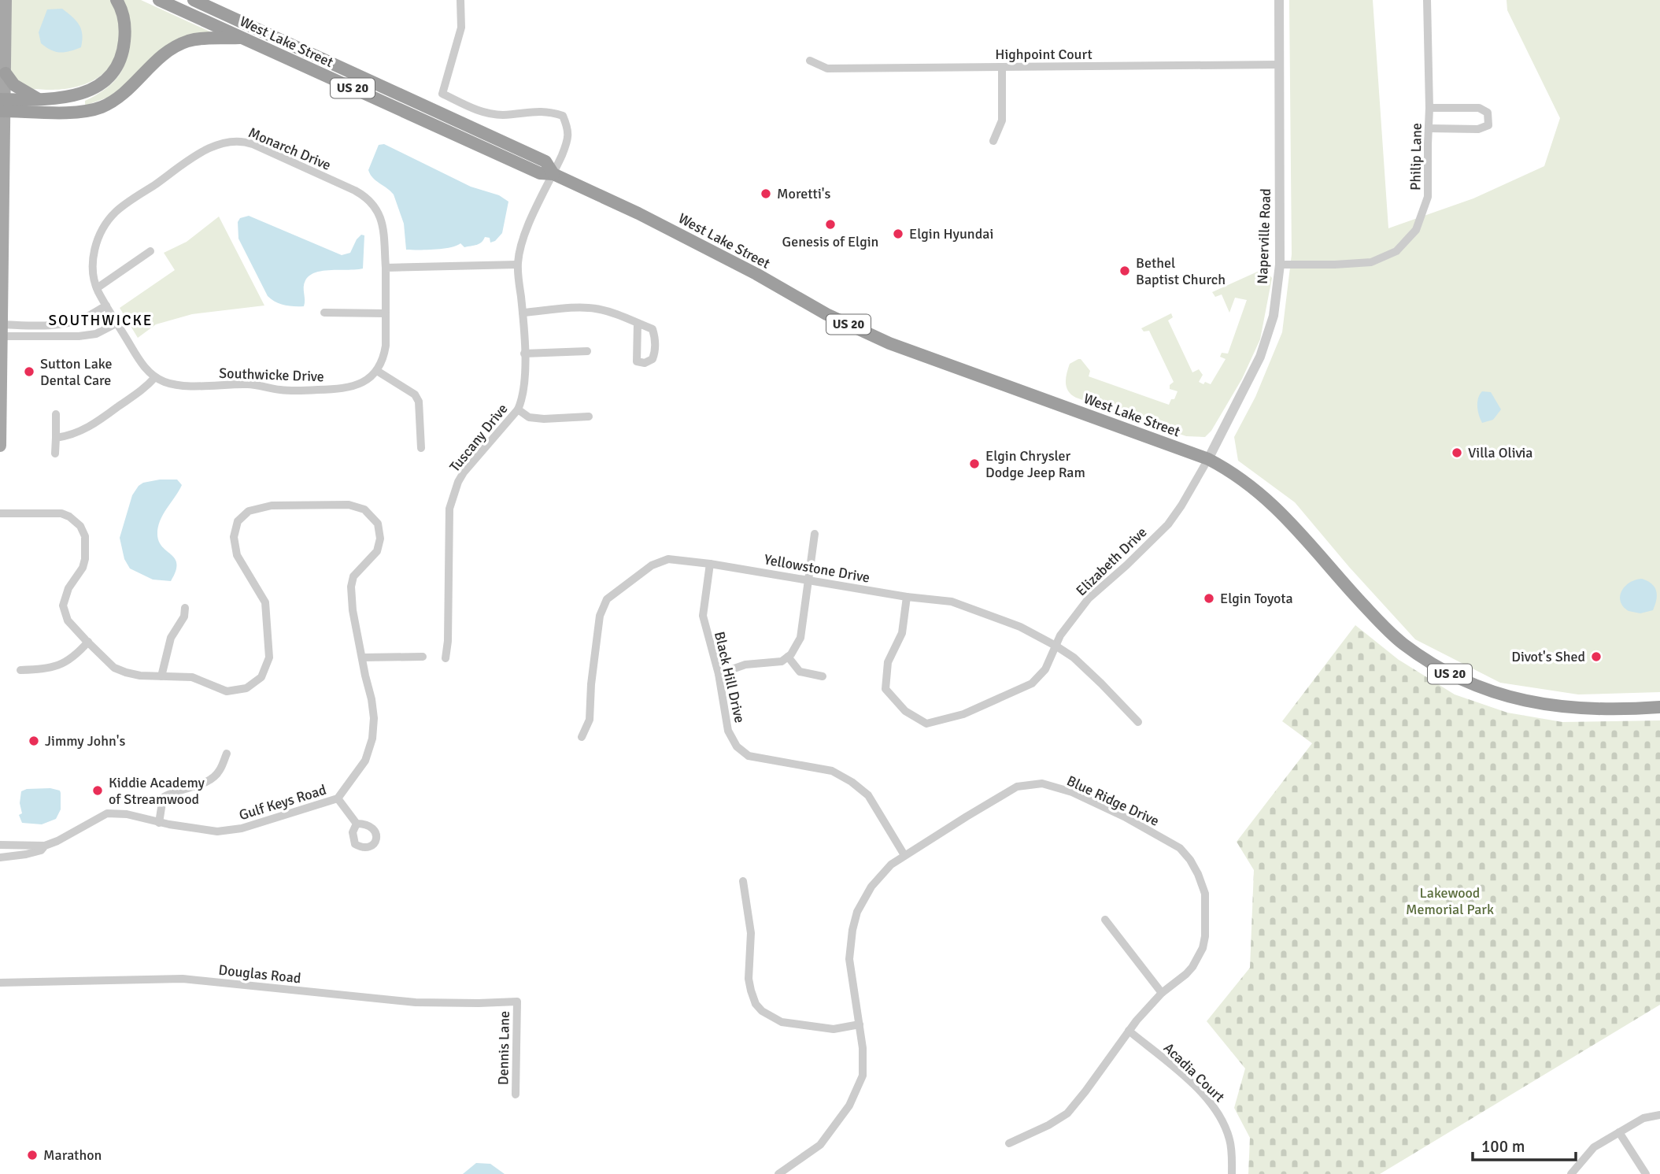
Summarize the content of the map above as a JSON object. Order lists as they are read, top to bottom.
{
  "streets": {
    "highway": ["West Lake Street", "US 20"],
    "street": [
      "Highpoint Court",
      "Monarch Drive",
      "Philip Lane",
      "Naperville Road",
      "Southwicke Drive",
      "Tuscany Drive",
      "Elizabeth Drive",
      "Yellowstone Drive",
      "Black Hill Drive",
      "Blue Ridge Drive",
      "Gulf Keys Road",
      "Douglas Road",
      "Dennis Lane",
      "Acadia Court"
    ]
  },
  "crossings": [
    ["West Lake Street", "Naperville Road"],
    ["West Lake Street", "Tuscany Drive"],
    ["West Lake Street", "Elizabeth Drive"],
    ["Highpoint Court", "Naperville Road"],
    ["Philip Lane", "Naperville Road"],
    ["Naperville Road", "Elizabeth Drive"],
    ["Elizabeth Drive", "Yellowstone Drive"],
    ["Yellowstone Drive", "Black Hill Drive"],
    ["Black Hill Drive", "Blue Ridge Drive"],
    ["Blue Ridge Drive", "Acadia Court"],
    ["Douglas Road", "Dennis Lane"]
  ],
  "districts": ["SOUTHWICKE"],
  "parks": ["Lakewood Memorial Park"],
  "places": [
    "Moretti's",
    "Genesis of Elgin",
    "Elgin Hyundai",
    "Bethel Baptist Church",
    "Sutton Lake Dental Care",
    "Villa Olivia",
    "Elgin Chrysler Dodge Jeep Ram",
    "Elgin Toyota",
    "Divot's Shed",
    "Jimmy John's",
    "Kiddie Academy of Streamwood",
    "Marathon"
  ],
  "scale_bar": "100 m"
}
